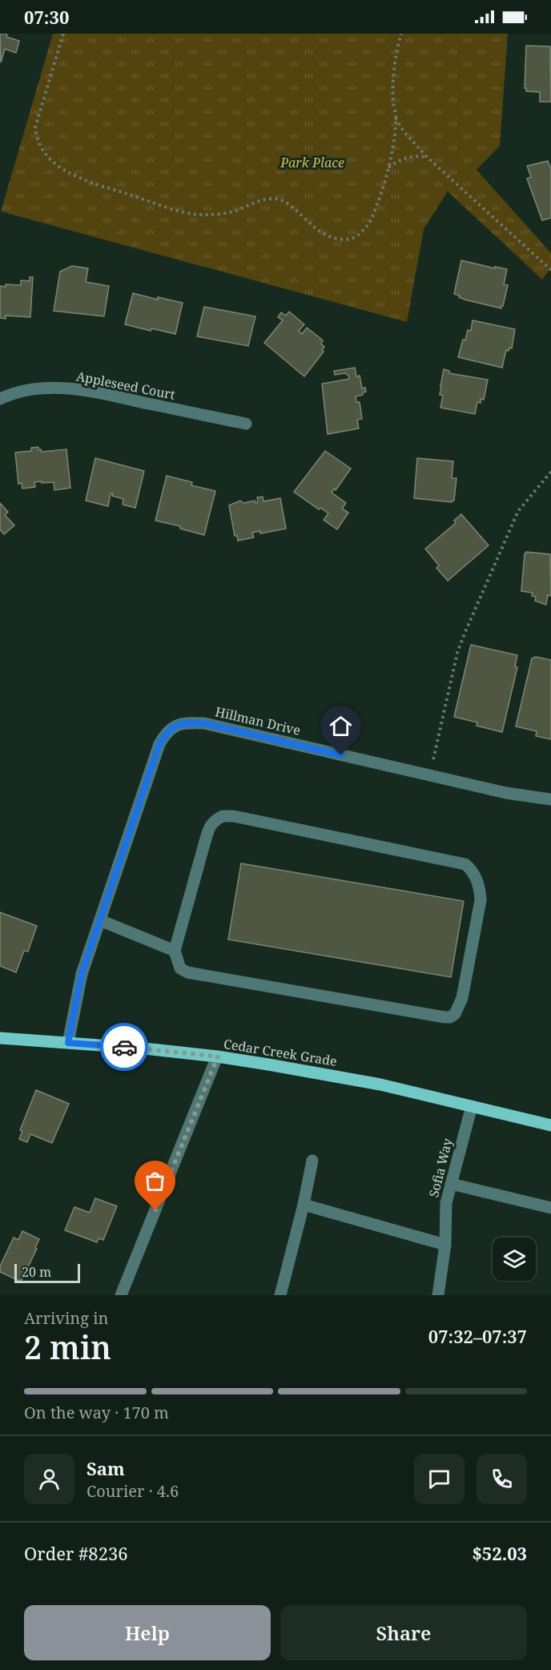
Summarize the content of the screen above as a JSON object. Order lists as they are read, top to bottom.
{
  "streets": {
    "main road": ["Cedar Creek Grade"],
    "street": ["Appleseed Court", "Hillman Drive", "Sofia Way"]
  },
  "crossings": [
    ["Hillman Drive", "Cedar Creek Grade"],
    ["Cedar Creek Grade", "Sofia Way"]
  ],
  "parks": ["Park Place"],
  "scale_bar": "20 m",
  "page": {
    "status": "07:30",
    "scale": "20 m",
    "heading": ["2 min", "Arriving in", "07:32–07:37"],
    "panel": [
      "Sam",
      "Courier · 4.6",
      "Order #8236",
      "$52.03"
    ],
    "bar": "On the way · 170 m",
    "buttons": ["Help", "Share"]
  }
}
